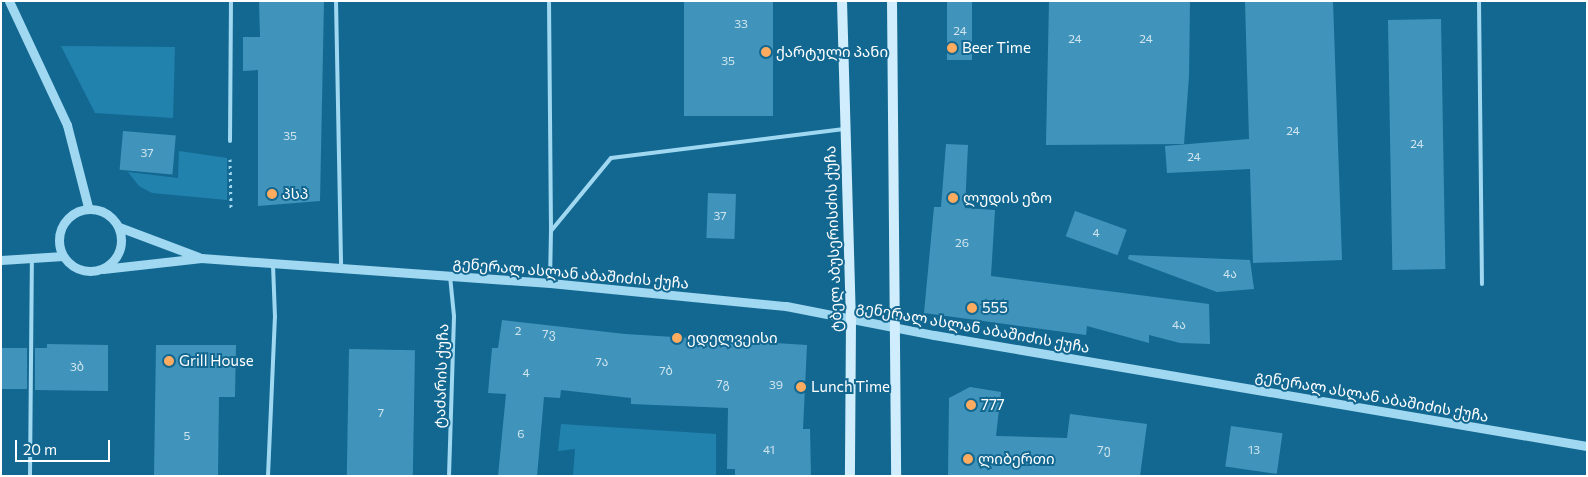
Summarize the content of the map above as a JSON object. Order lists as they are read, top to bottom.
{
  "streets": {
    "main road": ["ტბელ აბუსერისძის ქუჩა"],
    "street": ["გენერალ ასლან აბაშიძის ქუჩა"],
    "lane": ["ტაძარის ქუჩა"]
  },
  "crossings": [
    ["ტბელ აბუსერისძის ქუჩა", "გენერალ ასლან აბაშიძის ქუჩა"],
    ["გენერალ ასლან აბაშიძის ქუჩა", "ტაძარის ქუჩა"]
  ],
  "places": [
    "Beer Time",
    "ქარტული პანი",
    "პსპ",
    "ლუდის ეზო",
    "555",
    "ედელვეისი",
    "Grill House",
    "Lunch Time",
    "777",
    "ლიბერთი"
  ],
  "house_numbers": [
    "33",
    "24",
    "24",
    "24",
    "35",
    "24",
    "35",
    "24",
    "37",
    "24",
    "37",
    "4",
    "26",
    "4ა",
    "4ა",
    "2",
    "7ვ",
    "7ა",
    "3ბ",
    "7ბ",
    "4",
    "7გ",
    "39",
    "7",
    "6",
    "5",
    "41",
    "7ე",
    "13"
  ],
  "scale_bar": "20 m"
}
